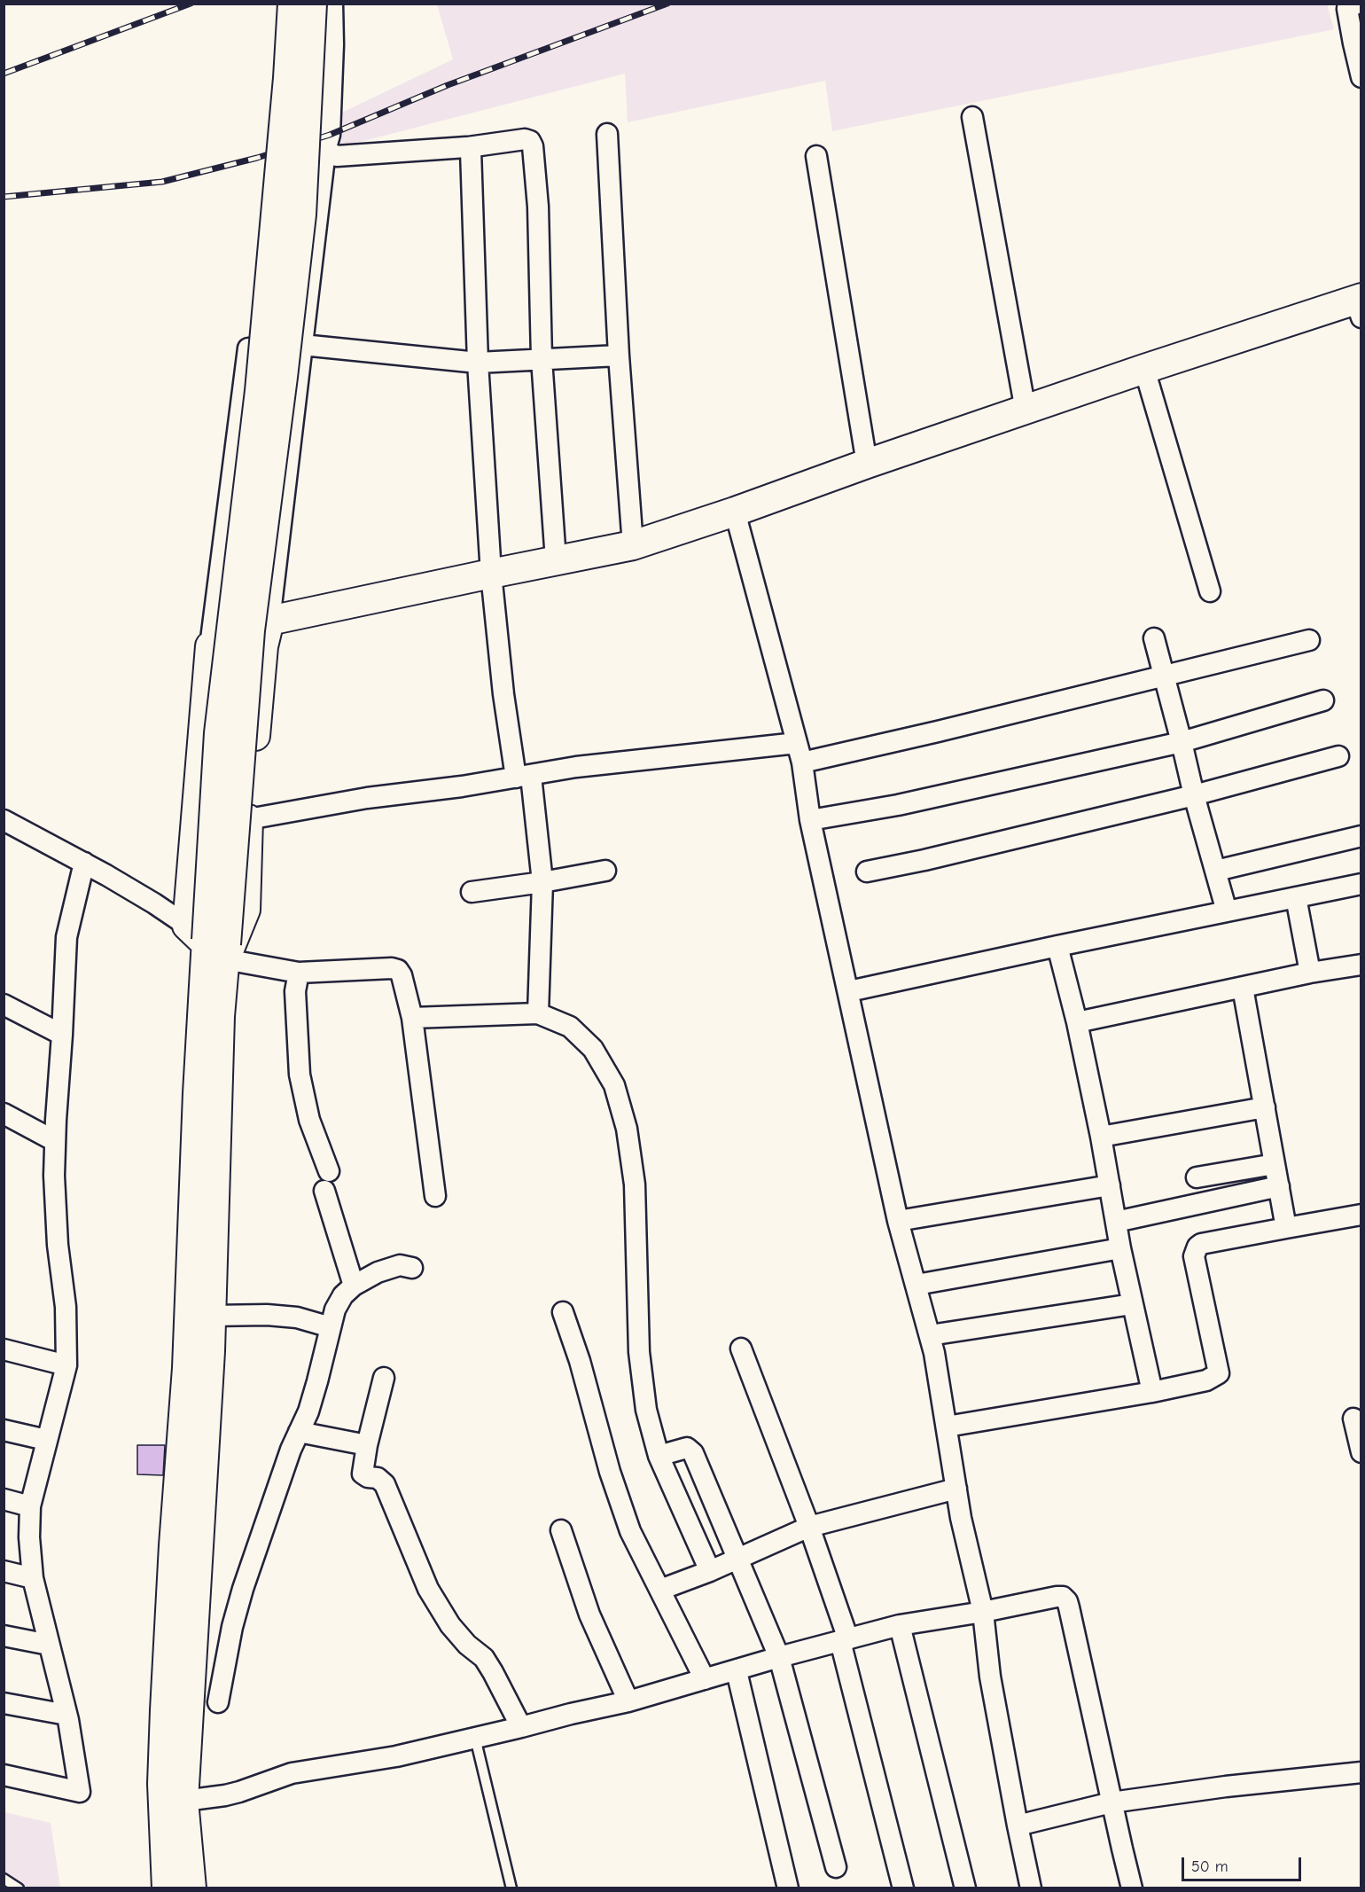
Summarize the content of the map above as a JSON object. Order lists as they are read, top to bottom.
{
  "scale_bar": "50 m"
}
